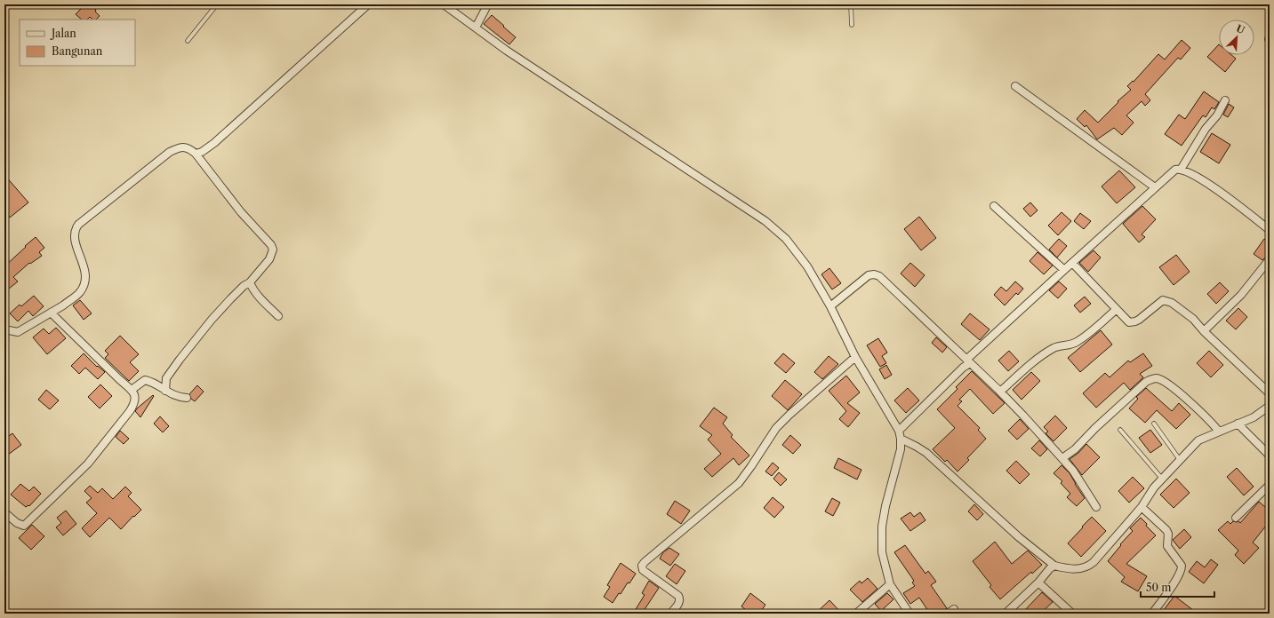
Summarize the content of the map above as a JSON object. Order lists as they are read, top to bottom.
{
  "legend": ["Jalan", "Bangunan"],
  "scale_bar": "50 m",
  "north": "top right"
}
